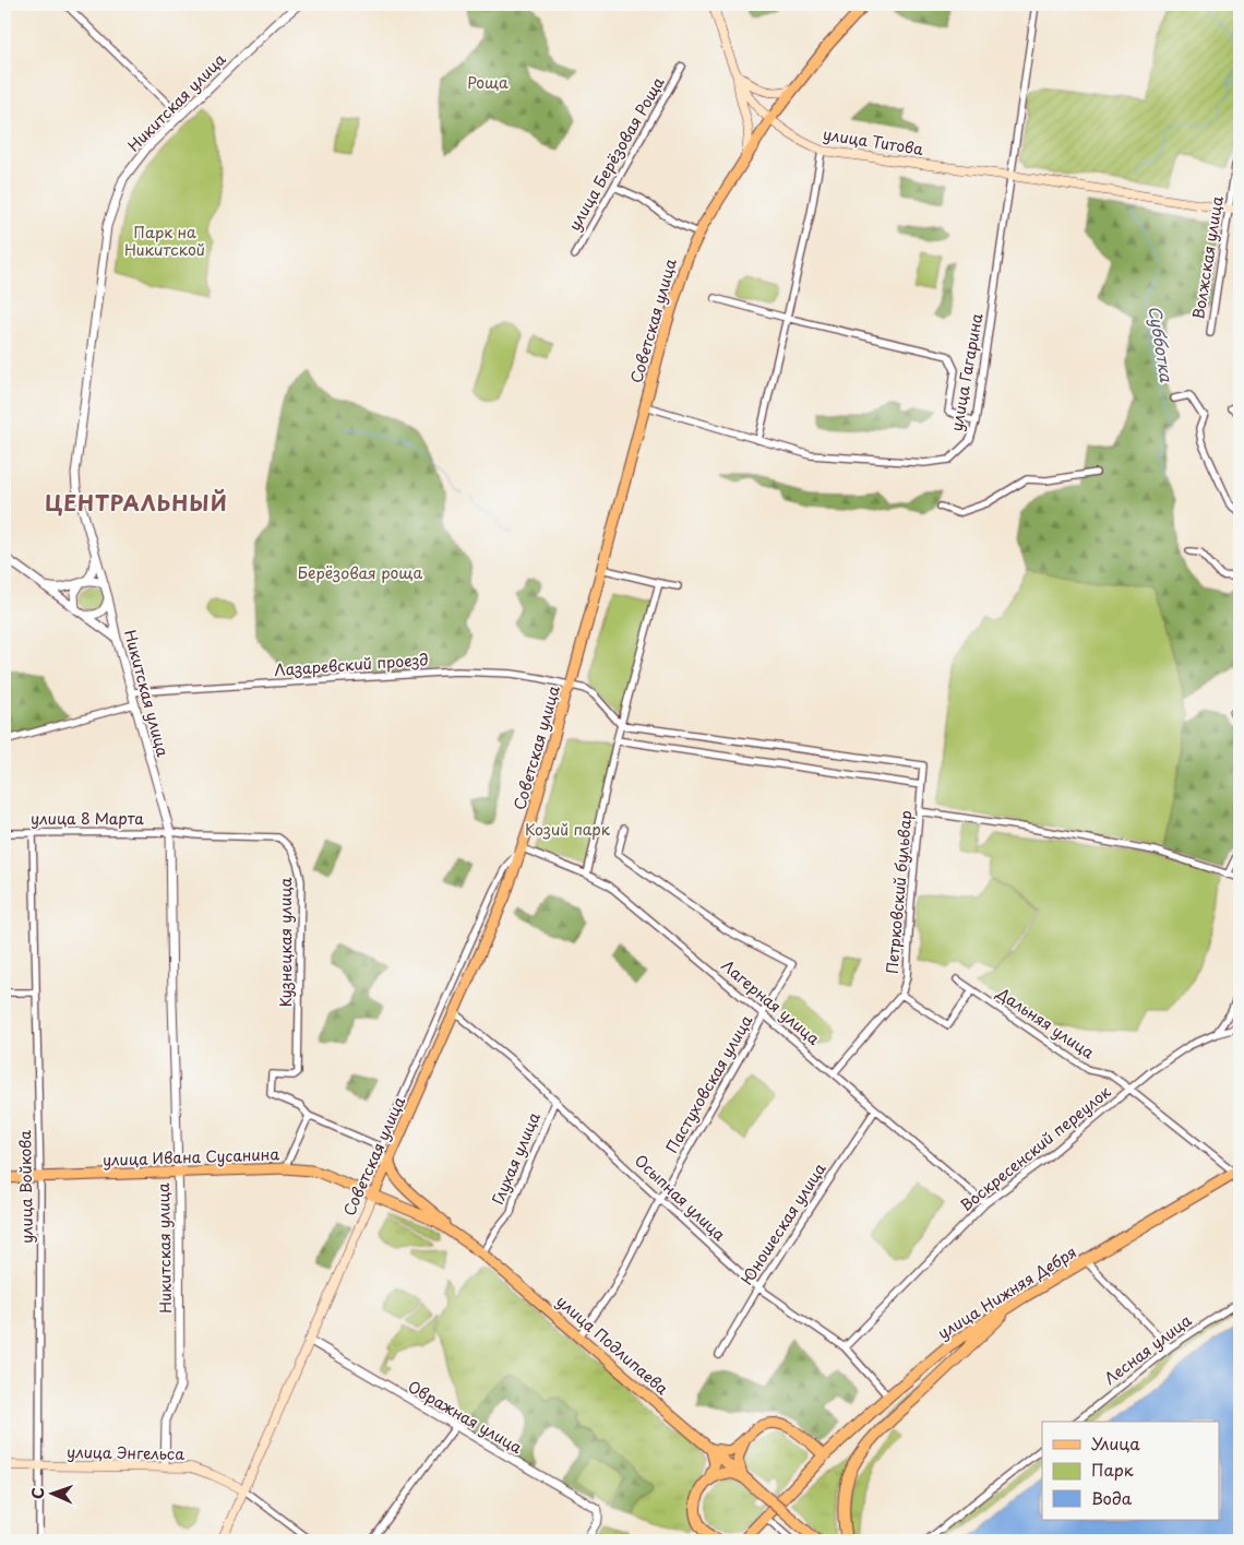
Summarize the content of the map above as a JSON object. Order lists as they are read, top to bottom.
{
  "streets": {
    "highway": ["улица Нижняя Дебря", "улица Подлипаева"],
    "main road": [
      "улица Титова",
      "Советская улица",
      "улица Ивана Сусанина",
      "улица Энгельса"
    ],
    "street": [
      "Никитская улица",
      "улица Берёзовая Роща",
      "Волжская улица",
      "улица Гагарина",
      "Лазаревский проезд",
      "улица 8 Марта",
      "Петрковский бульвар",
      "Кузнецкая улица",
      "Лагерная улица",
      "Дальняя улица",
      "Пастуховская улица",
      "Воскресенский переулок",
      "Глухая улица",
      "улица Войкова",
      "Осыпная улица",
      "Юношеская улица",
      "Лесная улица",
      "Овражная улица"
    ]
  },
  "crossings": [
    ["Никитская улица", "Лазаревский проезд"],
    ["Никитская улица", "улица 8 Марта"],
    ["Никитская улица", "Кузнецкая улица"],
    ["Никитская улица", "улица Ивана Сусанина"],
    ["Никитская улица", "улица Энгельса"],
    ["улица Титова", "Волжская улица"],
    ["улица Титова", "Советская улица"],
    ["улица Титова", "улица Гагарина"],
    ["Советская улица", "улица Гагарина"],
    ["Советская улица", "Лазаревский проезд"],
    ["Советская улица", "Лагерная улица"],
    ["Советская улица", "улица Ивана Сусанина"],
    ["Советская улица", "Осыпная улица"],
    ["Советская улица", "улица Подлипаева"],
    ["Советская улица", "Овражная улица"],
    ["Советская улица", "улица Энгельса"],
    ["Лазаревский проезд", "Петрковский бульвар"],
    ["улица 8 Марта", "Кузнецкая улица"],
    ["улица 8 Марта", "улица Войкова"],
    ["Петрковский бульвар", "Лагерная улица"],
    ["Лагерная улица", "Пастуховская улица"],
    ["Лагерная улица", "Воскресенский переулок"],
    ["Лагерная улица", "Юношеская улица"],
    ["Дальняя улица", "Воскресенский переулок"],
    ["Дальняя улица", "улица Нижняя Дебря"],
    ["Пастуховская улица", "Осыпная улица"],
    ["Пастуховская улица", "улица Подлипаева"],
    ["Воскресенский переулок", "Осыпная улица"],
    ["улица Ивана Сусанина", "улица Войкова"],
    ["улица Ивана Сусанина", "улица Подлипаева"],
    ["Глухая улица", "Осыпная улица"],
    ["Глухая улица", "улица Подлипаева"],
    ["улица Войкова", "улица Энгельса"],
    ["Осыпная улица", "Юношеская улица"],
    ["Осыпная улица", "улица Нижняя Дебря"]
  ],
  "districts": ["ЦЕНТРАЛЬНЫЙ"],
  "water": ["Субботка"],
  "parks": [
    "Роща",
    "Парк на Никитской",
    "Берёзовая роща",
    "Козий парк"
  ],
  "legend": ["Улица", "Парк", "Вода"],
  "north": "left"
}
